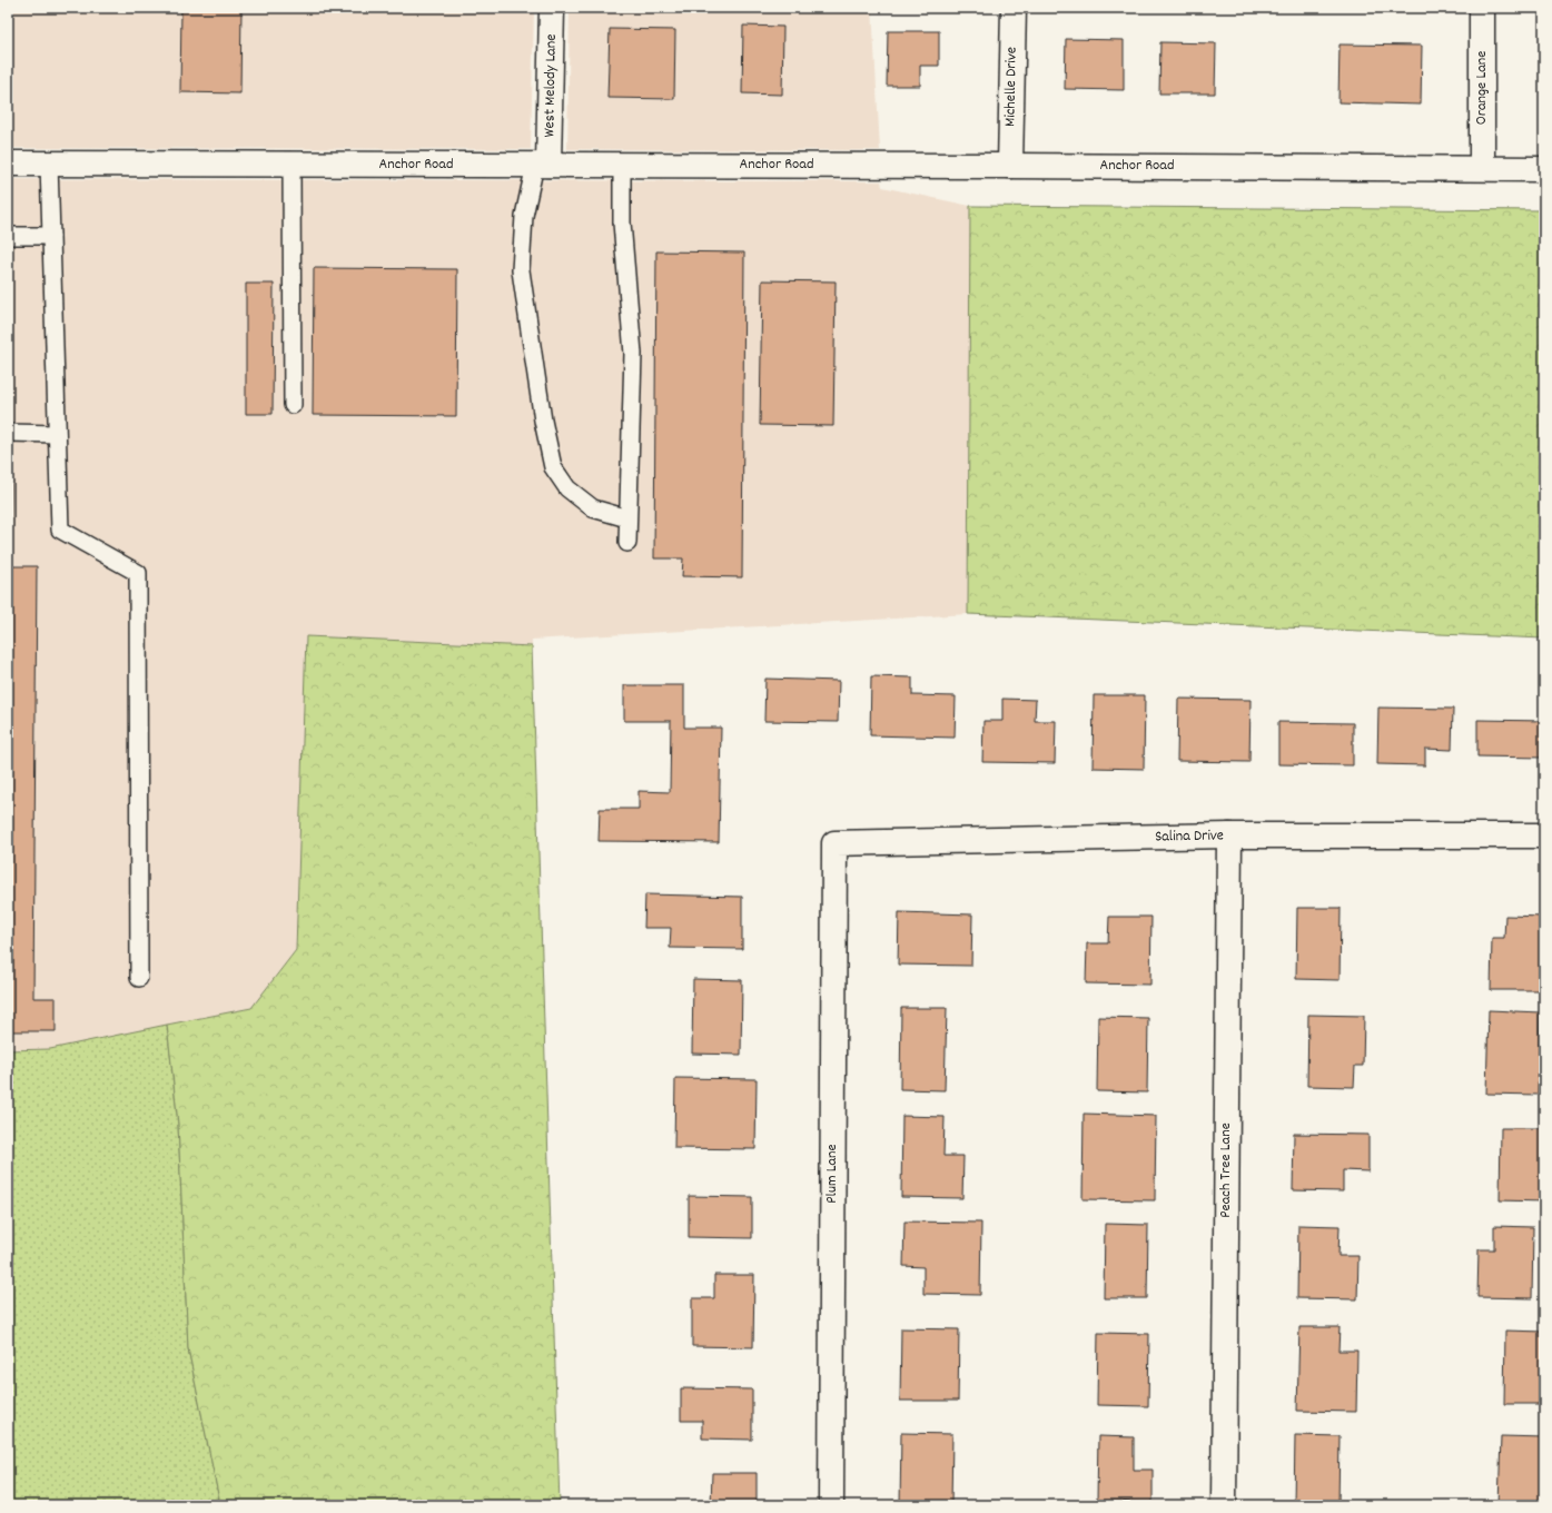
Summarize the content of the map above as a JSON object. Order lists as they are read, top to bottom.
{
  "streets": {
    "street": [
      "West Melody Lane",
      "Michelle Drive",
      "Orange Lane",
      "Anchor Road",
      "Salina Drive",
      "Peach Tree Lane",
      "Plum Lane"
    ]
  },
  "crossings": [
    ["West Melody Lane", "Anchor Road"],
    ["Michelle Drive", "Anchor Road"],
    ["Orange Lane", "Anchor Road"],
    ["Salina Drive", "Peach Tree Lane"],
    ["Salina Drive", "Plum Lane"]
  ]
}
